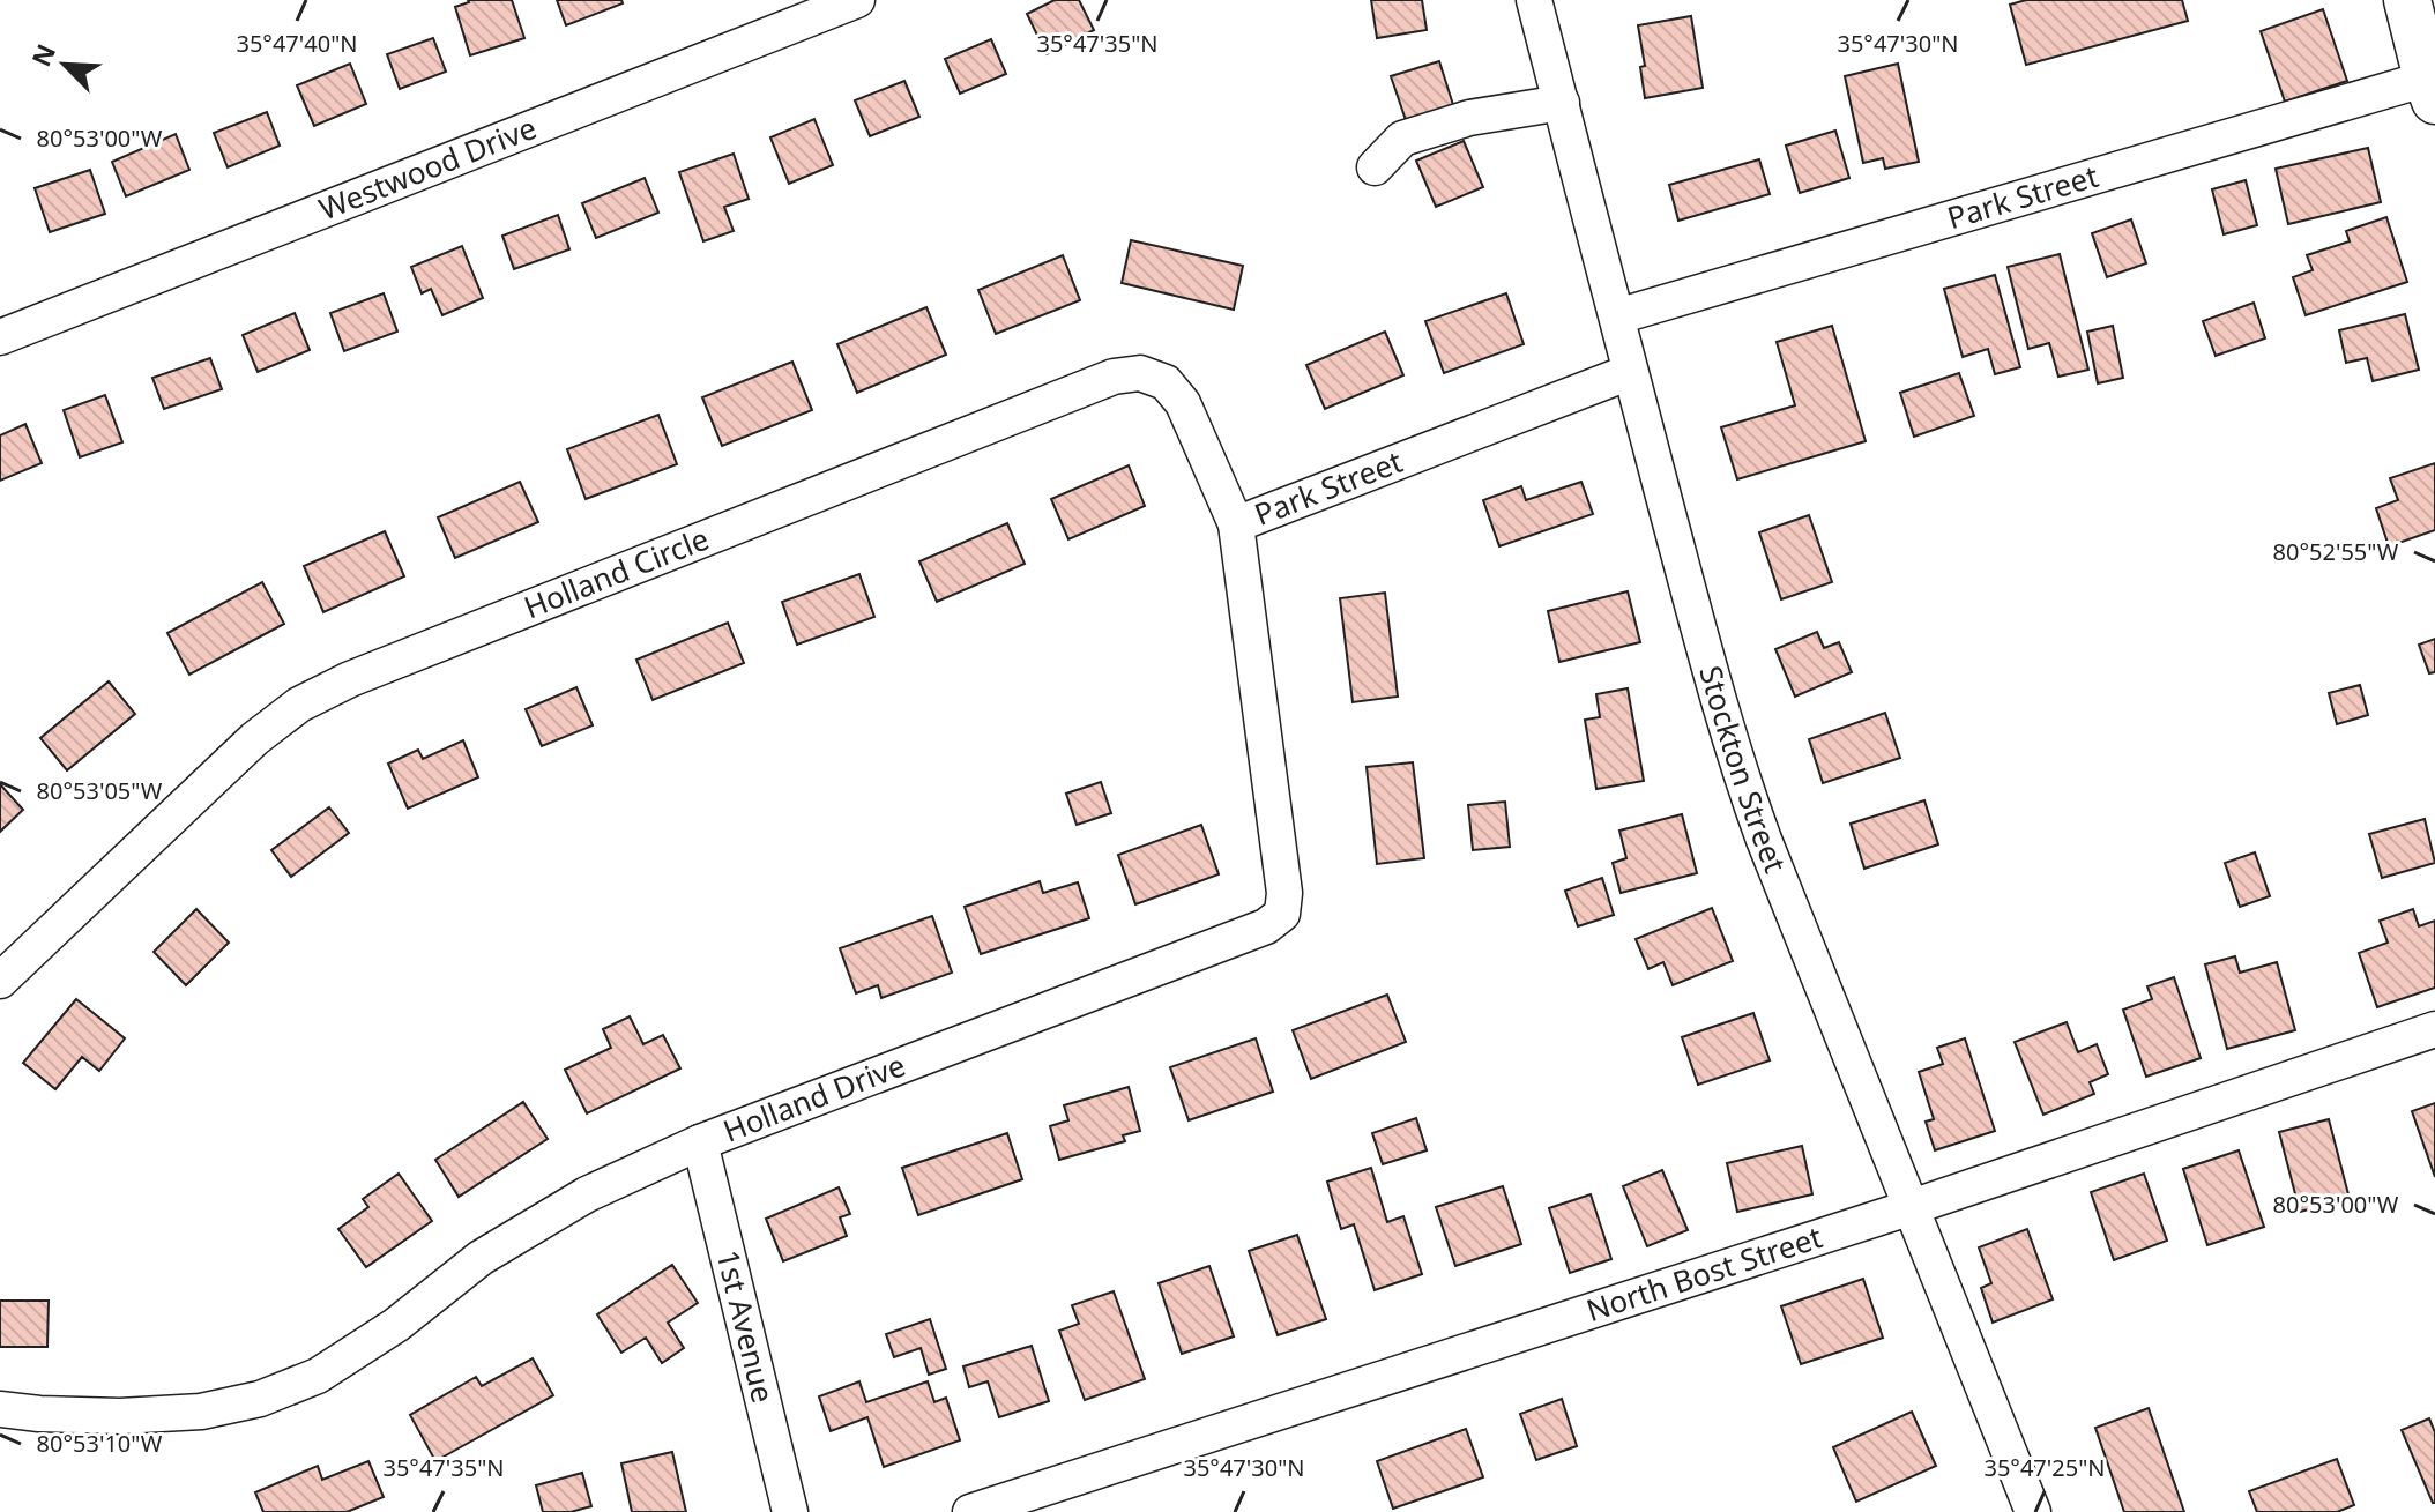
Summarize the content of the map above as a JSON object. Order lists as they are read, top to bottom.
{
  "streets": {
    "street": [
      "Westwood Drive",
      "Park Street",
      "Holland Circle",
      "Stockton Street",
      "Holland Drive",
      "North Bost Street",
      "1st Avenue"
    ]
  },
  "crossings": [
    ["Park Street", "Holland Circle"],
    ["Park Street", "Stockton Street"],
    ["Park Street", "Holland Drive"],
    ["Holland Circle", "Holland Drive"],
    ["Stockton Street", "North Bost Street"],
    ["Holland Drive", "1st Avenue"]
  ],
  "north": "top left",
  "coordinates": [
    "35°47'40\"N",
    "35°47'35\"N",
    "35°47'30\"N",
    "80°53'00\"W",
    "80°52'55\"W",
    "80°53'05\"W",
    "80°53'10\"W",
    "35°47'25\"N"
  ]
}
